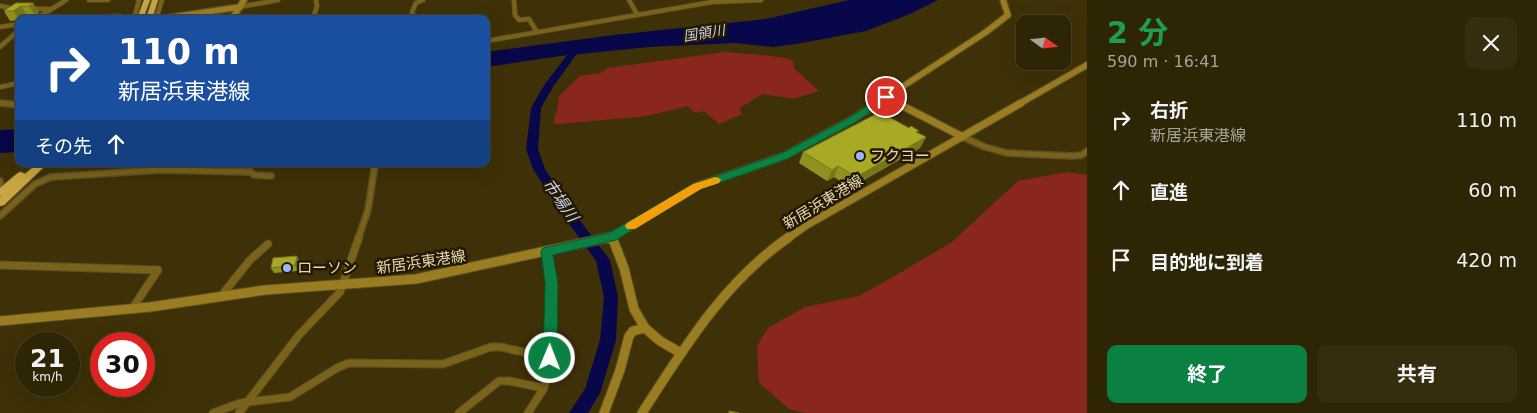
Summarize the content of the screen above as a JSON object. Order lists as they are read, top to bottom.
{
  "streets": {
    "main road": ["新居浜東港線"]
  },
  "water": ["国領川", "市場川"],
  "places": ["フクヨー", "ローソン"],
  "north": "right",
  "page": {
    "heading": ["2 分", "590 m · 16:41"],
    "turn": ["110 m", "新居浜東港線"],
    "list": [
      {
        "name": "右折",
        "note": "新居浜東港線",
        "value": "110 m"
      },
      {
        "name": "直進",
        "value": "60 m"
      },
      {
        "name": "目的地に到着",
        "value": "420 m"
      }
    ],
    "then": "その先",
    "speed": "21 km/h",
    "limit": "30",
    "buttons": ["終了", "共有"]
  }
}
